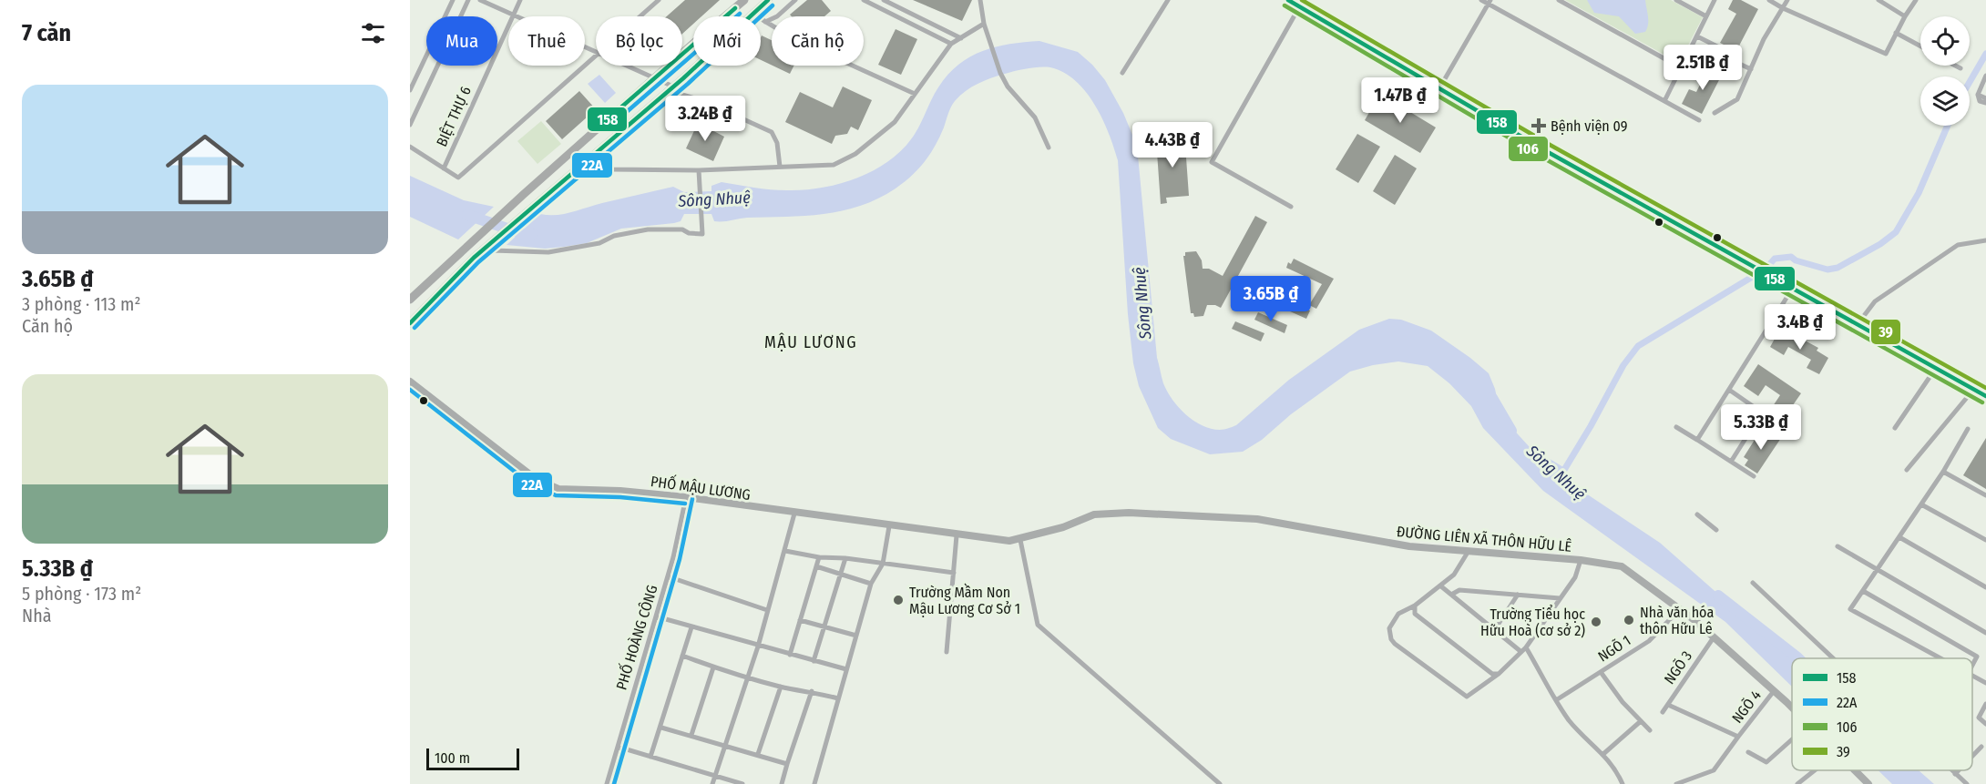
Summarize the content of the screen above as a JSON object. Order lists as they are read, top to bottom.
{
  "streets": {
    "street": [
      "BIỆT THỰ 6",
      "PHỐ MẬU LƯƠNG",
      "ĐƯỜNG LIÊN XÃ THÔN HỮU LÊ",
      "PHỐ HOÀNG CÔNG",
      "NGÕ 1",
      "NGÕ 3",
      "NGÕ 4"
    ]
  },
  "crossings": [
    ["PHỐ MẬU LƯƠNG", "ĐƯỜNG LIÊN XÃ THÔN HỮU LÊ"],
    ["PHỐ MẬU LƯƠNG", "PHỐ HOÀNG CÔNG"],
    ["ĐƯỜNG LIÊN XÃ THÔN HỮU LÊ", "NGÕ 1"],
    ["ĐƯỜNG LIÊN XÃ THÔN HỮU LÊ", "NGÕ 3"],
    ["ĐƯỜNG LIÊN XÃ THÔN HỮU LÊ", "NGÕ 4"]
  ],
  "districts": ["MẬU LƯƠNG"],
  "water": ["Sông Nhuệ"],
  "places": {
    "health": ["Bệnh viện 09"],
    "other": ["Trường Mầm Non Mậu Lương Cơ Sở 1", "Nhà văn hóa thôn Hữu Lê", "Trường Tiểu học Hữu Hoà (cơ sở 2)"]
  },
  "lines": [
    "transit line 158",
    "transit line 39",
    "transit line 22A",
    "transit line 106"
  ],
  "legend": [
    "158",
    "22A",
    "106",
    "39"
  ],
  "scale_bar": "100 m",
  "page": {
    "heading": "7 căn",
    "chip": [
      "Mua",
      "Thuê",
      "Bộ lọc",
      "Mới",
      "Căn hộ"
    ],
    "price": [
      "2.51B ₫",
      "1.47B ₫",
      "3.24B ₫",
      "4.43B ₫",
      "3.65B ₫",
      "3.4B ₫",
      "5.33B ₫"
    ],
    "list": [
      {
        "name": "3.65B ₫",
        "note": "3 phòng · 113 m² · Căn hộ"
      },
      {
        "name": "5.33B ₫",
        "note": "5 phòng · 173 m² · Nhà"
      }
    ],
    "scale": "100 m"
  }
}
